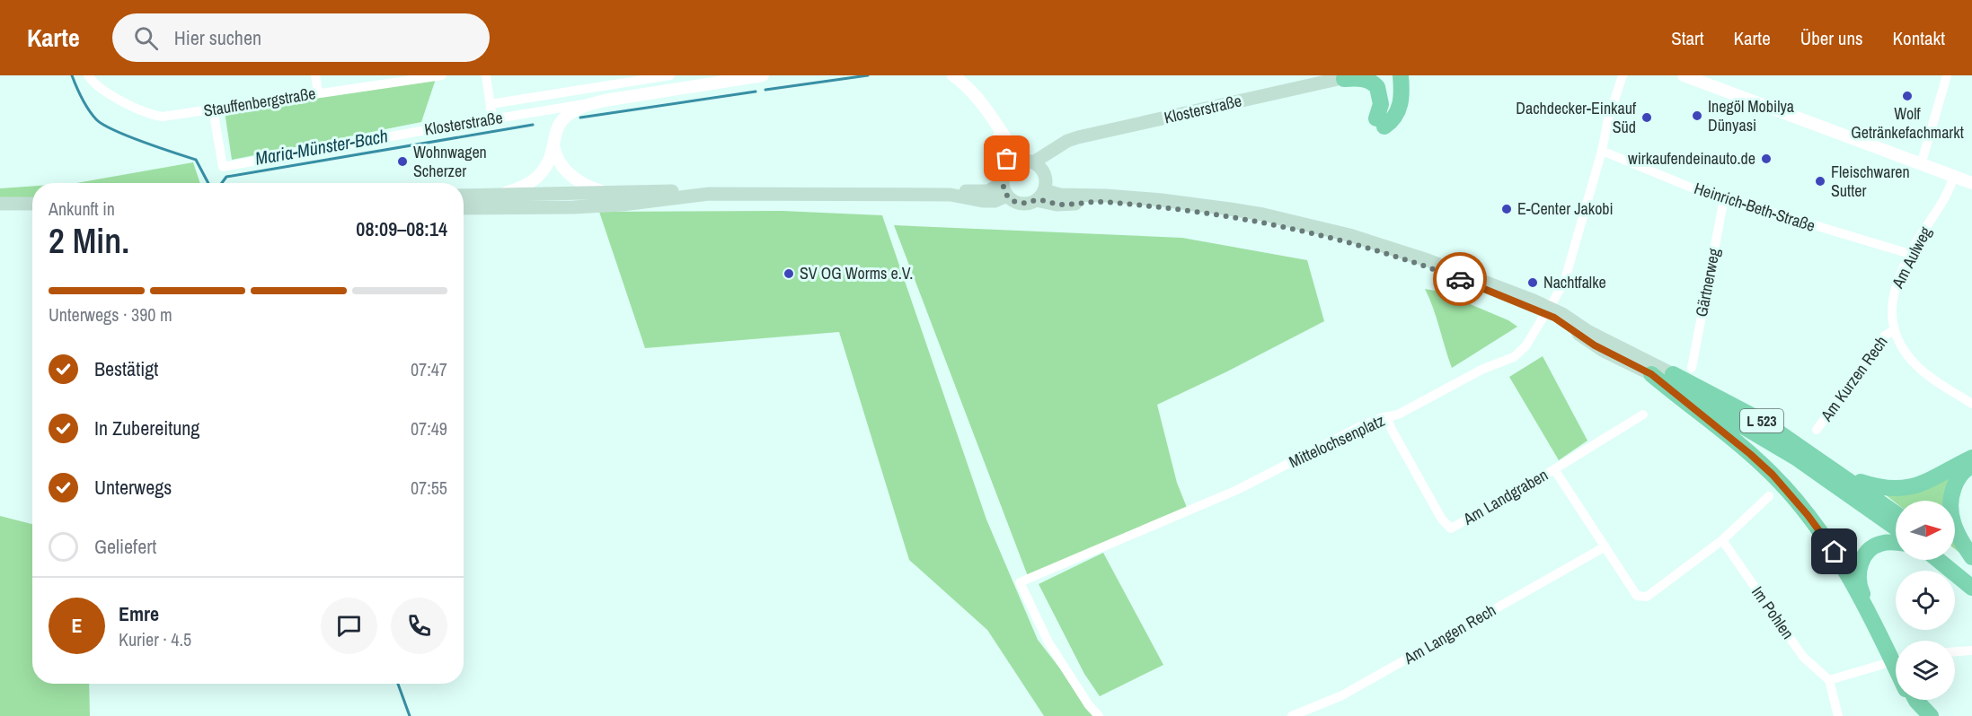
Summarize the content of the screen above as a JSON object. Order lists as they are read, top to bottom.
{
  "streets": {
    "highway": ["L 523"],
    "main road": ["Klosterstraße"],
    "street": [
      "Stauffenbergstraße",
      "Heinrich-Beth-Straße",
      "Am Aulweg",
      "Gärtnerweg",
      "Am Kurzen Rech",
      "Mittelochsenplatz",
      "Am Landgraben",
      "Im Pohlen",
      "Am Langen Rech"
    ]
  },
  "crossings": [
    ["Stauffenbergstraße", "Klosterstraße"],
    ["Klosterstraße", "L 523"],
    ["Heinrich-Beth-Straße", "Am Aulweg"],
    ["Heinrich-Beth-Straße", "Gärtnerweg"],
    ["Heinrich-Beth-Straße", "Mittelochsenplatz"],
    ["Am Aulweg", "Am Kurzen Rech"],
    ["Mittelochsenplatz", "Am Landgraben"]
  ],
  "water": ["Maria-Münster-Bach"],
  "places": [
    "Wolf Getränkefachmarkt",
    "Inegöl Mobilya Dünyasi",
    "Dachdecker-Einkauf Süd",
    "wirkaufendeinauto.de",
    "Wohnwagen Scherzer",
    "Fleischwaren Sutter",
    "E-Center Jakobi",
    "SV OG Worms e.V.",
    "Nachtfalke"
  ],
  "north": "right",
  "page": {
    "header": "Karte",
    "search": "Hier suchen",
    "nav": [
      "Start",
      "Karte",
      "Über uns",
      "Kontakt"
    ],
    "heading": ["2 Min.", "Ankunft in", "08:09–08:14"],
    "panel": ["Emre", "Kurier · 4.5"],
    "bar": "Unterwegs · 390 m",
    "list": [
      ["Bestätigt", "07:47"],
      ["In Zubereitung", "07:49"],
      ["Unterwegs", "07:55"],
      "Geliefert"
    ],
    "round": "E"
  }
}
